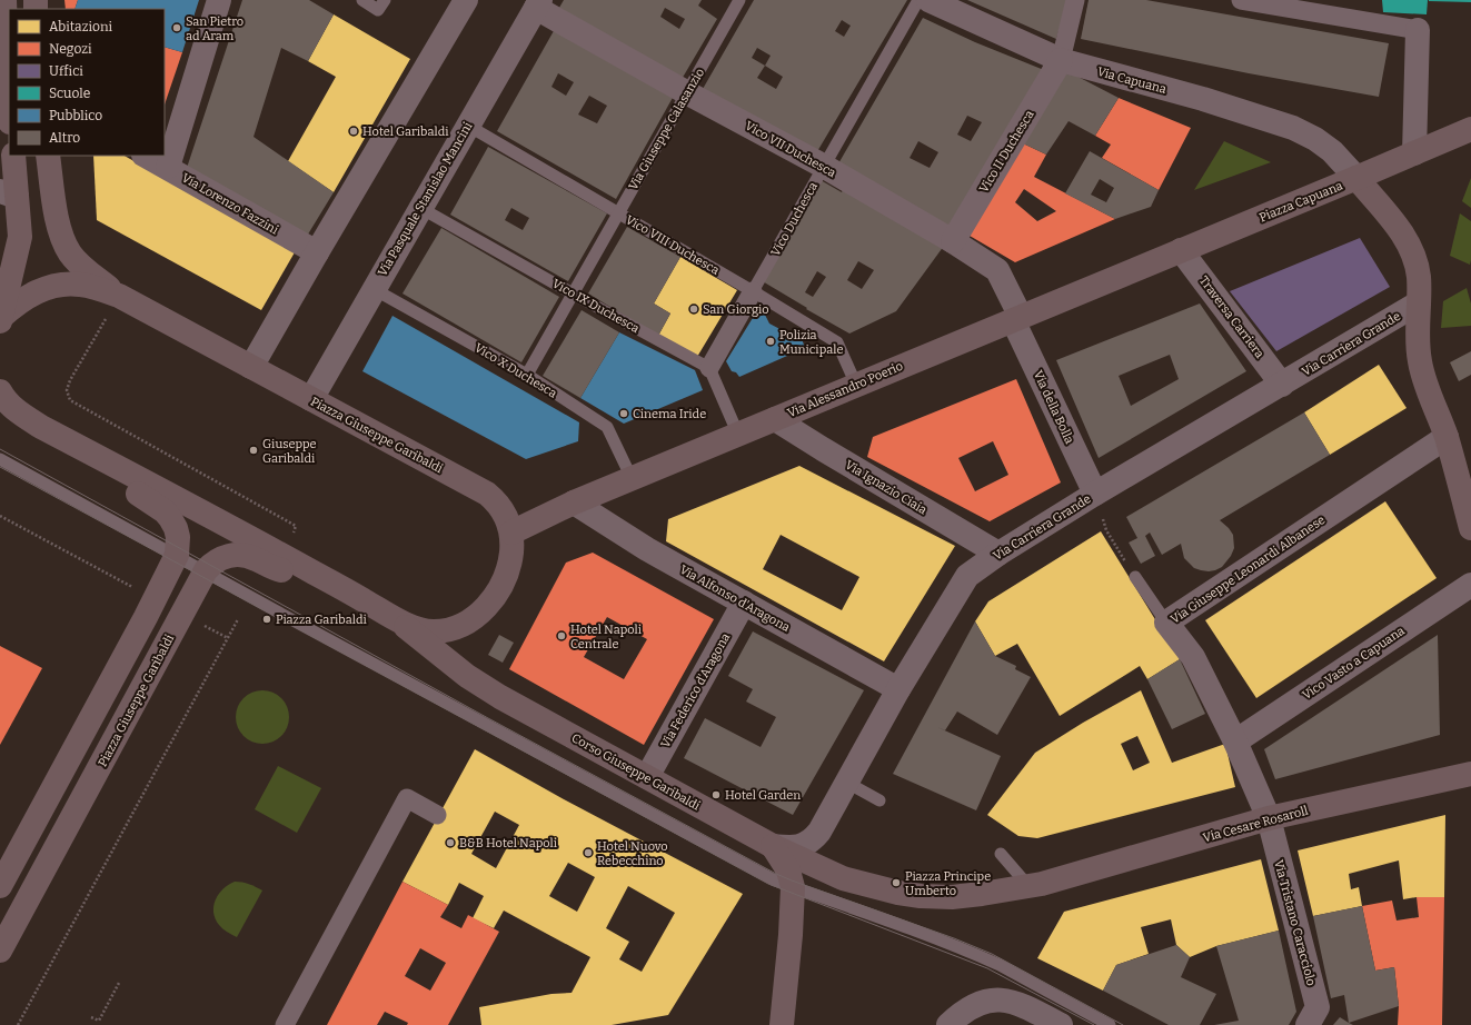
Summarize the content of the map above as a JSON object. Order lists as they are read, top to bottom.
{
  "streets": {
    "main road": [
      "Piazza Capuana",
      "Via Alessandro Poerio",
      "Piazza Giuseppe Garibaldi",
      "Corso Giuseppe Garibaldi",
      "Via Cesare Rosaroll"
    ],
    "street": [
      "Via Capuana",
      "Vico VII Duchesca",
      "Vico II Duchesca",
      "Via Pasquale Stanislao Mancini",
      "Via Lorenzo Fazzini",
      "Vico Duchesca",
      "Traversa Carriera",
      "Via Carriera Grande",
      "Via della Bolla",
      "Via Ignazio Ciaia",
      "Via Giuseppe Leonardi Albanese",
      "Via Alfonso d'Aragona",
      "Vico Vasto a Capuana",
      "Via Federico d'Aragona",
      "Via Tristano Caracciolo"
    ],
    "lane": [
      "Via Giuseppe Calasanzio",
      "Vico VIII Duchesca",
      "Vico IX Duchesca",
      "Vico X Duchesca"
    ]
  },
  "crossings": [
    ["Via Capuana", "Vico II Duchesca"],
    ["Via Capuana", "Piazza Capuana"],
    ["Via Giuseppe Calasanzio", "Vico VII Duchesca"],
    ["Via Giuseppe Calasanzio", "Vico VIII Duchesca"],
    ["Via Giuseppe Calasanzio", "Vico IX Duchesca"],
    ["Via Giuseppe Calasanzio", "Vico X Duchesca"],
    ["Vico VII Duchesca", "Vico II Duchesca"],
    ["Vico VII Duchesca", "Via Pasquale Stanislao Mancini"],
    ["Vico VII Duchesca", "Vico Duchesca"],
    ["Vico VII Duchesca", "Via Alessandro Poerio"],
    ["Vico VII Duchesca", "Via della Bolla"],
    ["Via Pasquale Stanislao Mancini", "Vico VIII Duchesca"],
    ["Via Pasquale Stanislao Mancini", "Vico IX Duchesca"],
    ["Via Pasquale Stanislao Mancini", "Vico X Duchesca"],
    ["Via Pasquale Stanislao Mancini", "Piazza Giuseppe Garibaldi"],
    ["Piazza Capuana", "Traversa Carriera"],
    ["Piazza Capuana", "Via Alessandro Poerio"],
    ["Vico Duchesca", "Vico VIII Duchesca"],
    ["Vico Duchesca", "Vico IX Duchesca"],
    ["Vico VIII Duchesca", "Via Alessandro Poerio"],
    ["Traversa Carriera", "Via Carriera Grande"],
    ["Traversa Carriera", "Via Alessandro Poerio"],
    ["Via Carriera Grande", "Via della Bolla"],
    ["Via Carriera Grande", "Via Ignazio Ciaia"],
    ["Via Carriera Grande", "Via Alfonso d'Aragona"],
    ["Via Carriera Grande", "Corso Giuseppe Garibaldi"],
    ["Vico X Duchesca", "Via Alessandro Poerio"],
    ["Via Alessandro Poerio", "Via della Bolla"],
    ["Via Alessandro Poerio", "Piazza Giuseppe Garibaldi"],
    ["Via Alessandro Poerio", "Via Ignazio Ciaia"],
    ["Via Alessandro Poerio", "Via Alfonso d'Aragona"],
    ["Piazza Giuseppe Garibaldi", "Corso Giuseppe Garibaldi"],
    ["Via Giuseppe Leonardi Albanese", "Vico Vasto a Capuana"],
    ["Via Giuseppe Leonardi Albanese", "Via Cesare Rosaroll"],
    ["Via Giuseppe Leonardi Albanese", "Via Tristano Caracciolo"],
    ["Via Alfonso d'Aragona", "Via Federico d'Aragona"],
    ["Via Federico d'Aragona", "Corso Giuseppe Garibaldi"],
    ["Via Cesare Rosaroll", "Via Tristano Caracciolo"]
  ],
  "places": [
    "San Pietro ad Aram",
    "Hotel Garibaldi",
    "San Giorgio",
    "Polizia Municipale",
    "Cinema Iride",
    "Giuseppe Garibaldi",
    "Piazza Garibaldi",
    "Hotel Napoli Centrale",
    "Hotel Garden",
    "B&B Hotel Napoli",
    "Hotel Nuovo Rebecchino",
    "Piazza Principe Umberto"
  ],
  "legend": [
    "Abitazioni",
    "Negozi",
    "Uffici",
    "Scuole",
    "Pubblico",
    "Altro"
  ]
}
